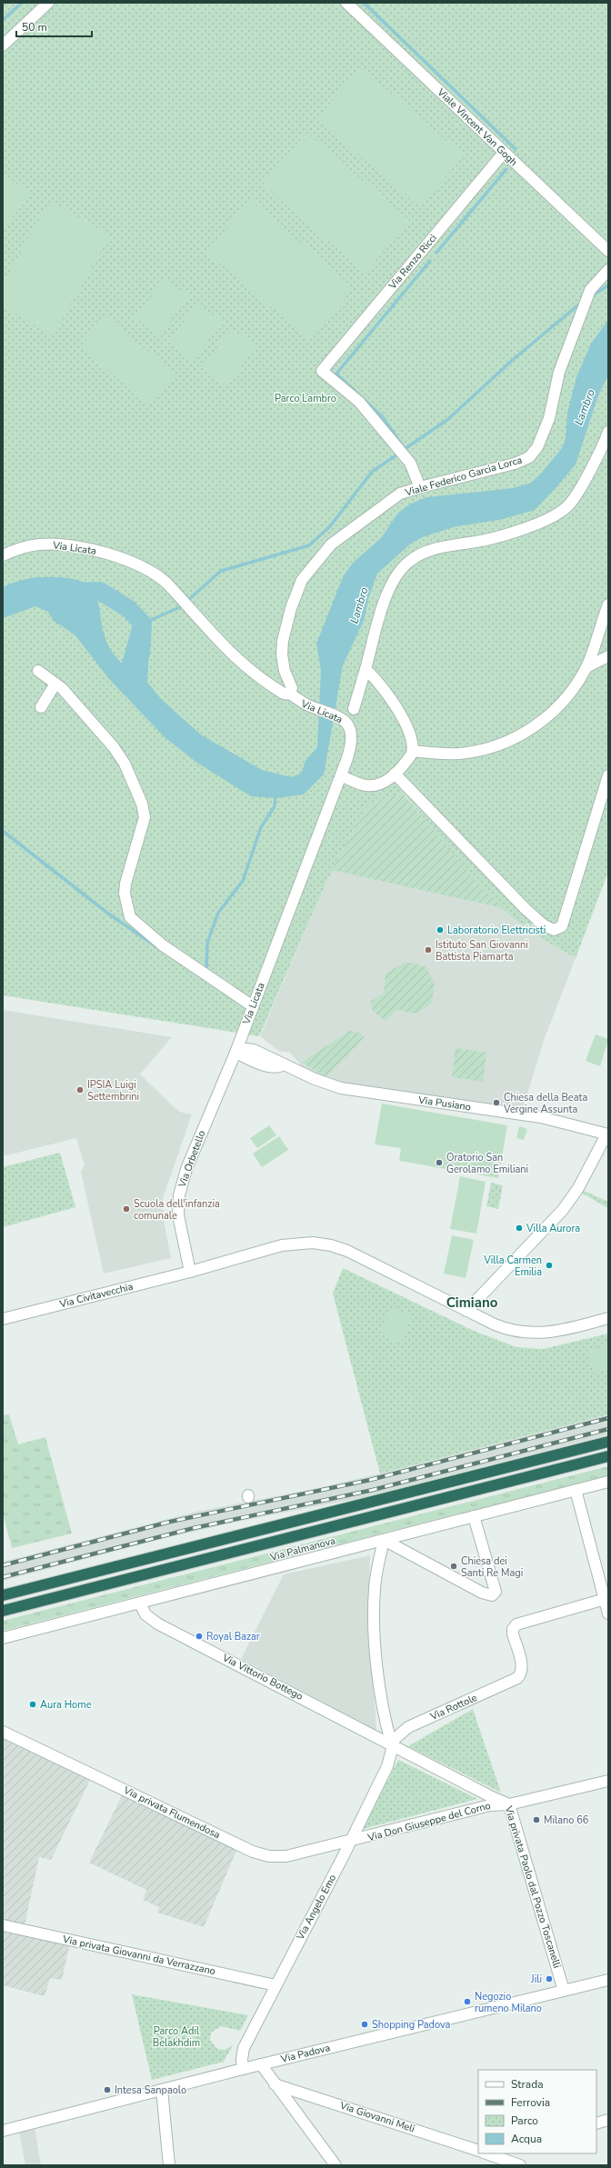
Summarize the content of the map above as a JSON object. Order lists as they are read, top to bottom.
{
  "streets": {
    "highway": ["Via Palmanova"],
    "street": [
      "Viale Vincent Van Gogh",
      "Via Renzo Ricci",
      "Viale Federico Garcia Lorca",
      "Via Licata",
      "Via Pusiano",
      "Via Orbetello",
      "Via Civitavecchia",
      "Via Vittorio Bottego",
      "Via Rottole",
      "Via privata Flumendosa",
      "Via Don Giuseppe del Corno",
      "Via privata Paolo dal Pozzo Toscanelli",
      "Via Angelo Emo",
      "Via privata Giovanni da Verrazzano",
      "Via Padova",
      "Via Giovanni Meli"
    ]
  },
  "crossings": [
    ["Viale Vincent Van Gogh", "Via Renzo Ricci"],
    ["Via Renzo Ricci", "Viale Federico Garcia Lorca"],
    ["Viale Federico Garcia Lorca", "Via Licata"],
    ["Via Licata", "Via Pusiano"],
    ["Via Licata", "Via Orbetello"],
    ["Via Pusiano", "Via Orbetello"],
    ["Via Orbetello", "Via Civitavecchia"],
    ["Via Palmanova", "Via Vittorio Bottego"],
    ["Via Vittorio Bottego", "Via Rottole"],
    ["Via Vittorio Bottego", "Via privata Paolo dal Pozzo Toscanelli"],
    ["Via Vittorio Bottego", "Via Angelo Emo"],
    ["Via Rottole", "Via privata Paolo dal Pozzo Toscanelli"],
    ["Via Rottole", "Via Angelo Emo"],
    ["Via privata Flumendosa", "Via Don Giuseppe del Corno"],
    ["Via privata Flumendosa", "Via Angelo Emo"],
    ["Via Don Giuseppe del Corno", "Via privata Paolo dal Pozzo Toscanelli"],
    ["Via Don Giuseppe del Corno", "Via Angelo Emo"],
    ["Via privata Paolo dal Pozzo Toscanelli", "Via Angelo Emo"],
    ["Via privata Paolo dal Pozzo Toscanelli", "Via Padova"],
    ["Via Angelo Emo", "Via privata Giovanni da Verrazzano"],
    ["Via Angelo Emo", "Via Padova"]
  ],
  "districts": ["Cimiano"],
  "water": ["Lambro"],
  "parks": ["Parco Lambro", "Parco Adil Belakhdim"],
  "places": [
    "Laboratorio Elettricisti",
    "Istituto San Giovanni Battista Piamarta",
    "IPSIA Luigi Settembrini",
    "Chiesa della Beata Vergine Assunta",
    "Oratorio San Gerolamo Emiliani",
    "Scuola dell'infanzia comunale",
    "Villa Aurora",
    "Villa Carmen Emilia",
    "Chiesa dei Santi Re Magi",
    "Royal Bazar",
    "Aura Home",
    "Milano 66",
    "Jili",
    "Negozio rumeno Milano",
    "Shopping Padova",
    "Intesa Sanpaolo"
  ],
  "legend": [
    "Strada",
    "Ferrovia",
    "Parco",
    "Acqua"
  ],
  "scale_bar": "50 m"
}
